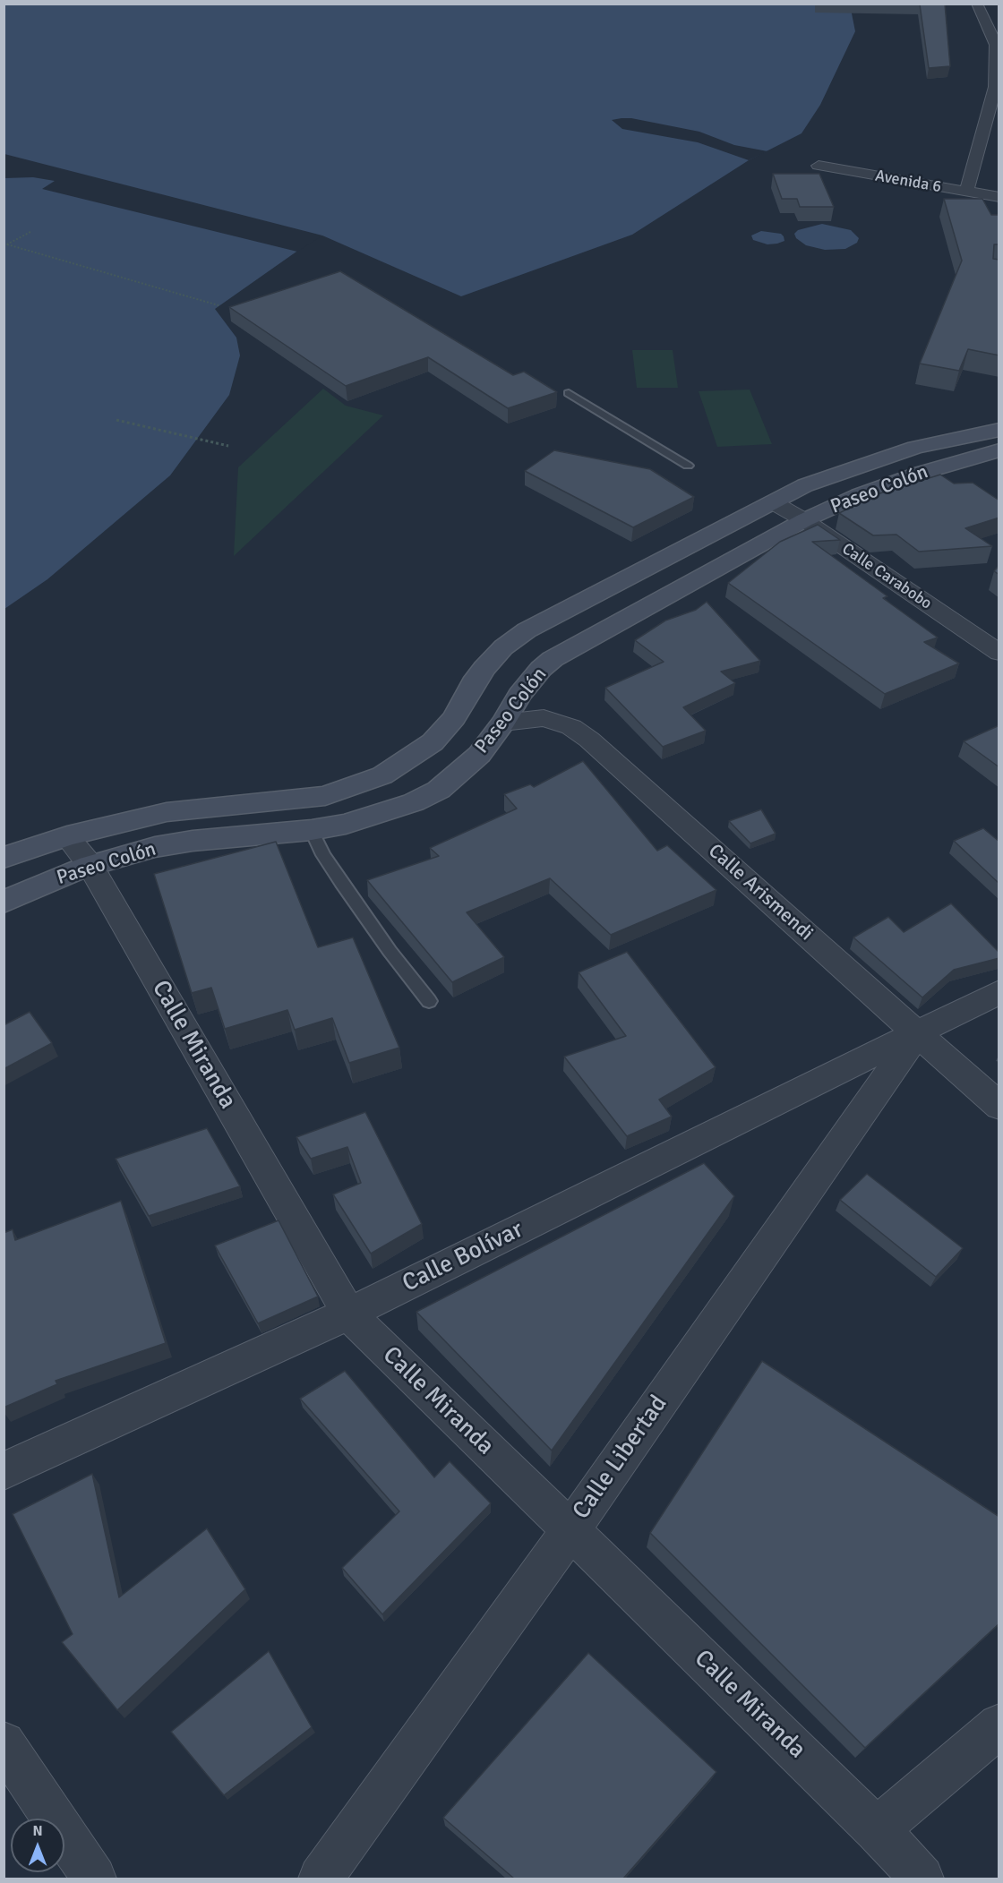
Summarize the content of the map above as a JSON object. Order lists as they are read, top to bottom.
{
  "streets": {
    "street": [
      "Avenida 6",
      "Paseo Colón",
      "Calle Carabobo",
      "Calle Arismendi",
      "Calle Miranda",
      "Calle Bolívar",
      "Calle Libertad"
    ]
  },
  "crossings": [
    ["Paseo Colón", "Calle Carabobo"],
    ["Paseo Colón", "Calle Arismendi"],
    ["Paseo Colón", "Calle Miranda"],
    ["Calle Arismendi", "Calle Bolívar"],
    ["Calle Arismendi", "Calle Libertad"],
    ["Calle Miranda", "Calle Bolívar"],
    ["Calle Miranda", "Calle Libertad"],
    ["Calle Bolívar", "Calle Libertad"]
  ],
  "north": "top"
}
